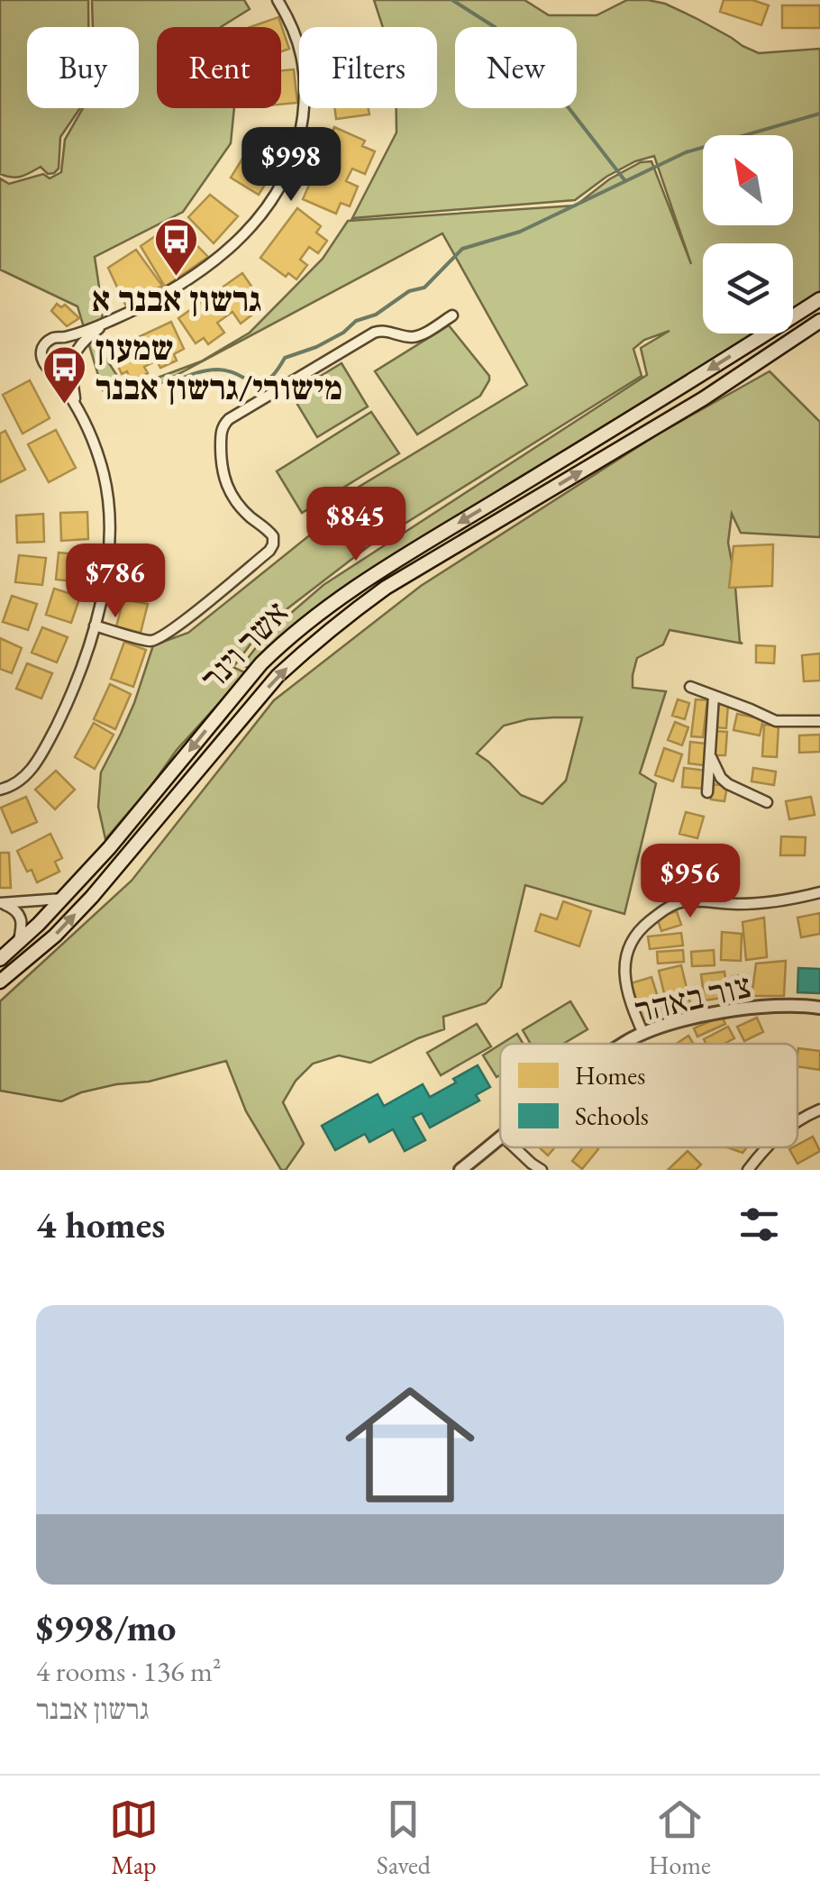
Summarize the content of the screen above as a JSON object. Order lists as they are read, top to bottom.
{
  "streets": {
    "main road": ["אשר וינר"],
    "street": ["צור באהר"]
  },
  "places": {
    "bus stop": ["גרשון אבנר א", "שמעון מישורי/גרשון אבנר"]
  },
  "legend": ["Homes", "Schools"],
  "north": "top left",
  "page": {
    "chip": [
      "Buy",
      "Rent",
      "Filters",
      "New"
    ],
    "price": [
      "$998",
      "$845",
      "$786",
      "$956"
    ],
    "heading": "4 homes",
    "list": [
      {
        "name": "$998/mo",
        "note": "4 rooms · 136 m² · גרשון אבנר"
      }
    ],
    "tabs": ["Map", "Saved", "Home"]
  }
}
